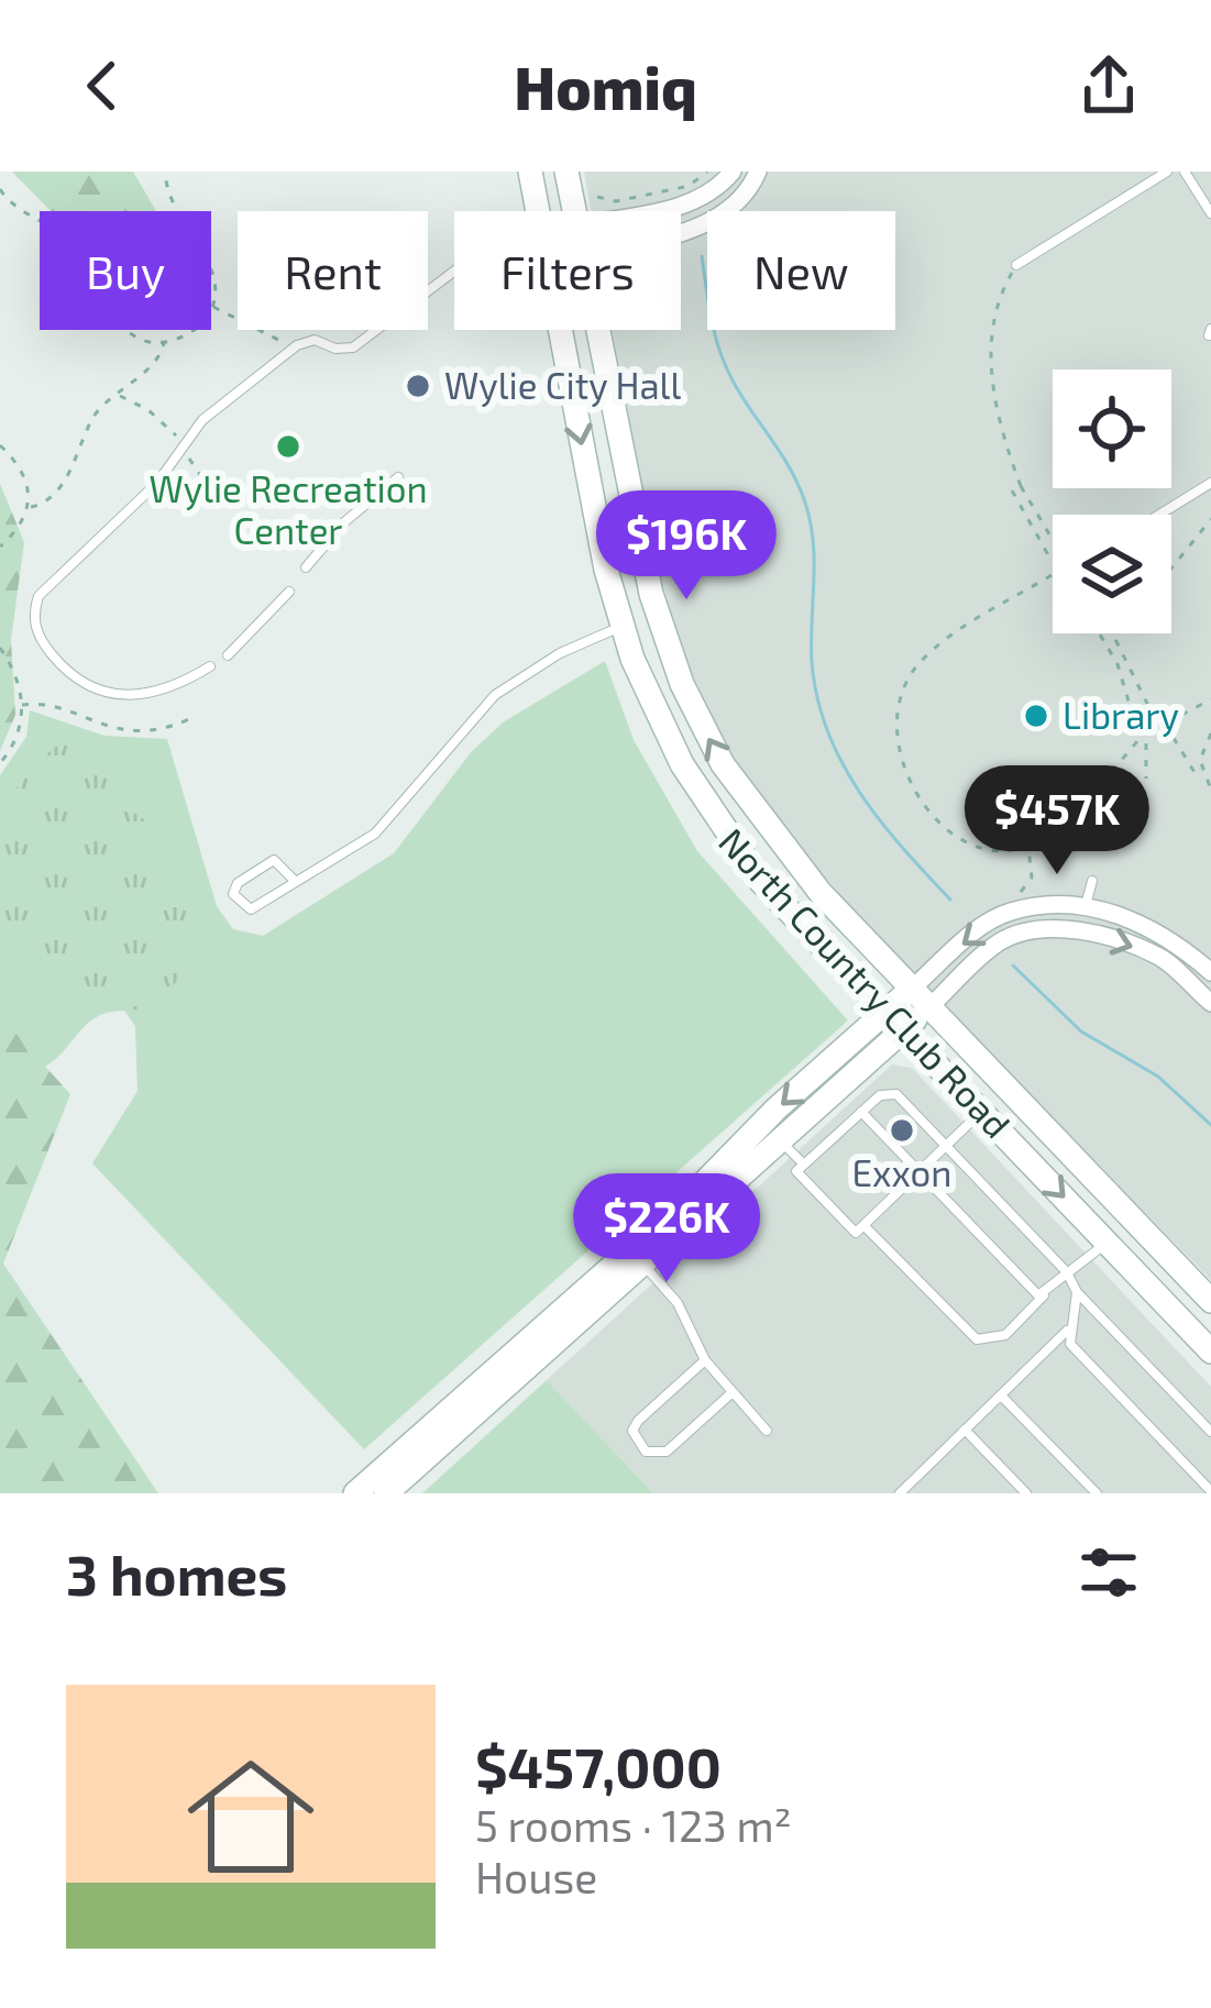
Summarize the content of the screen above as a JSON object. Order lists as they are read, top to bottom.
{
  "streets": {
    "main road": ["North Country Club Road"]
  },
  "places": [
    "Wylie City Hall",
    "Wylie Recreation Center",
    "Library",
    "Exxon"
  ],
  "page": {
    "header": "Homiq",
    "chip": [
      "Buy",
      "Rent",
      "Filters",
      "New"
    ],
    "price": ["$196K", "$457K", "$226K"],
    "heading": "3 homes",
    "list": [
      {
        "name": "$457,000",
        "note": "5 rooms · 123 m² · House"
      }
    ]
  }
}
